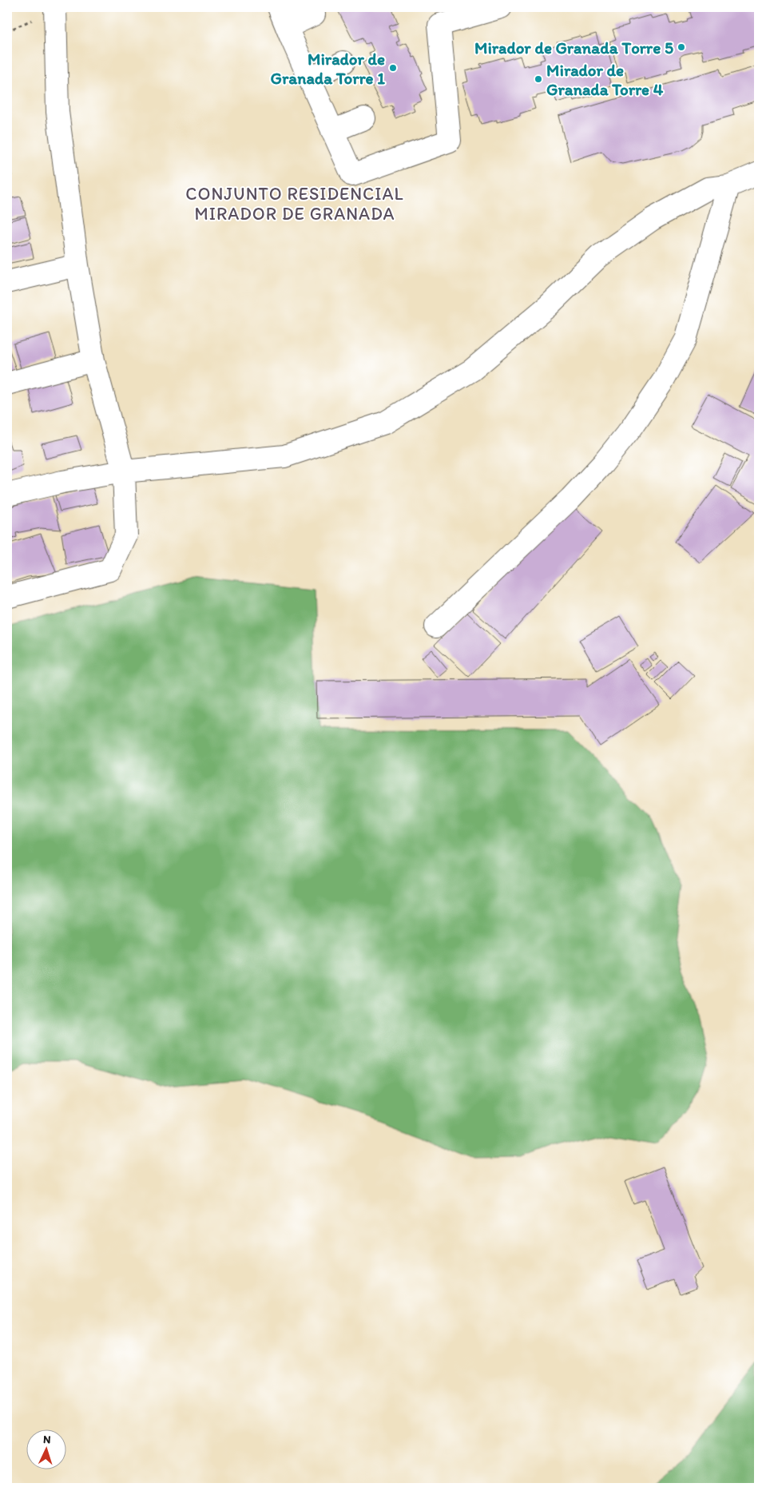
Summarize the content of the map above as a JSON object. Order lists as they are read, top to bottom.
{
  "districts": ["CONJUNTO RESIDENCIAL MIRADOR DE GRANADA"],
  "places": ["Mirador de Granada Torre 5", "Mirador de Granada Torre 1", "Mirador de Granada Torre 4"],
  "north": "top"
}
